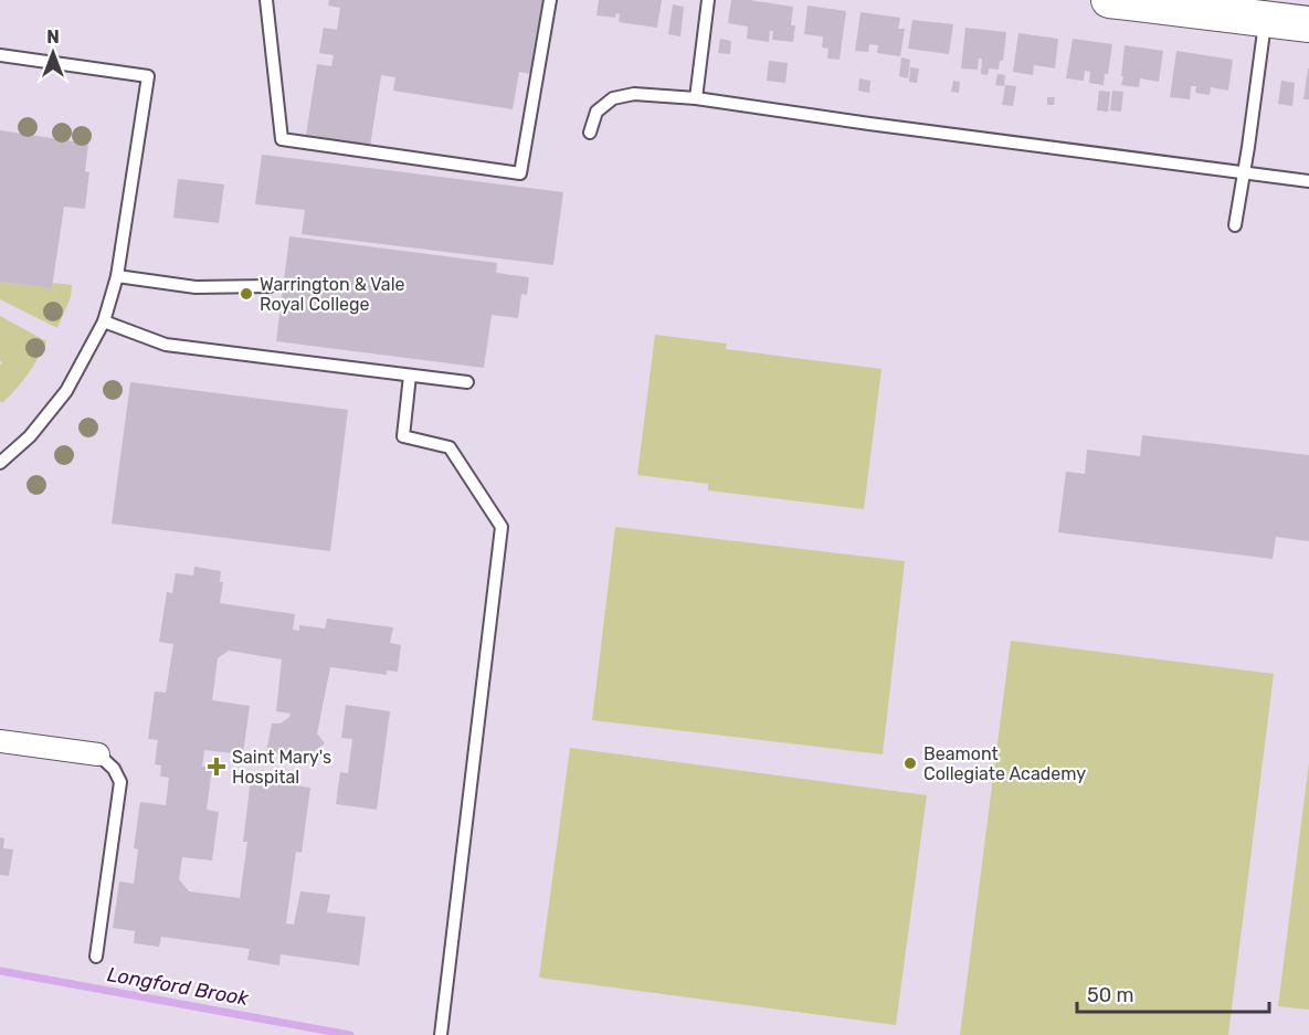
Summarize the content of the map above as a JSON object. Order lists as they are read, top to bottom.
{
  "water": ["Longford Brook"],
  "places": {
    "other": ["Warrington & Vale Royal College", "Beamont Collegiate Academy"],
    "health": ["Saint Mary's Hospital"]
  },
  "scale_bar": "50 m",
  "north": "top"
}
